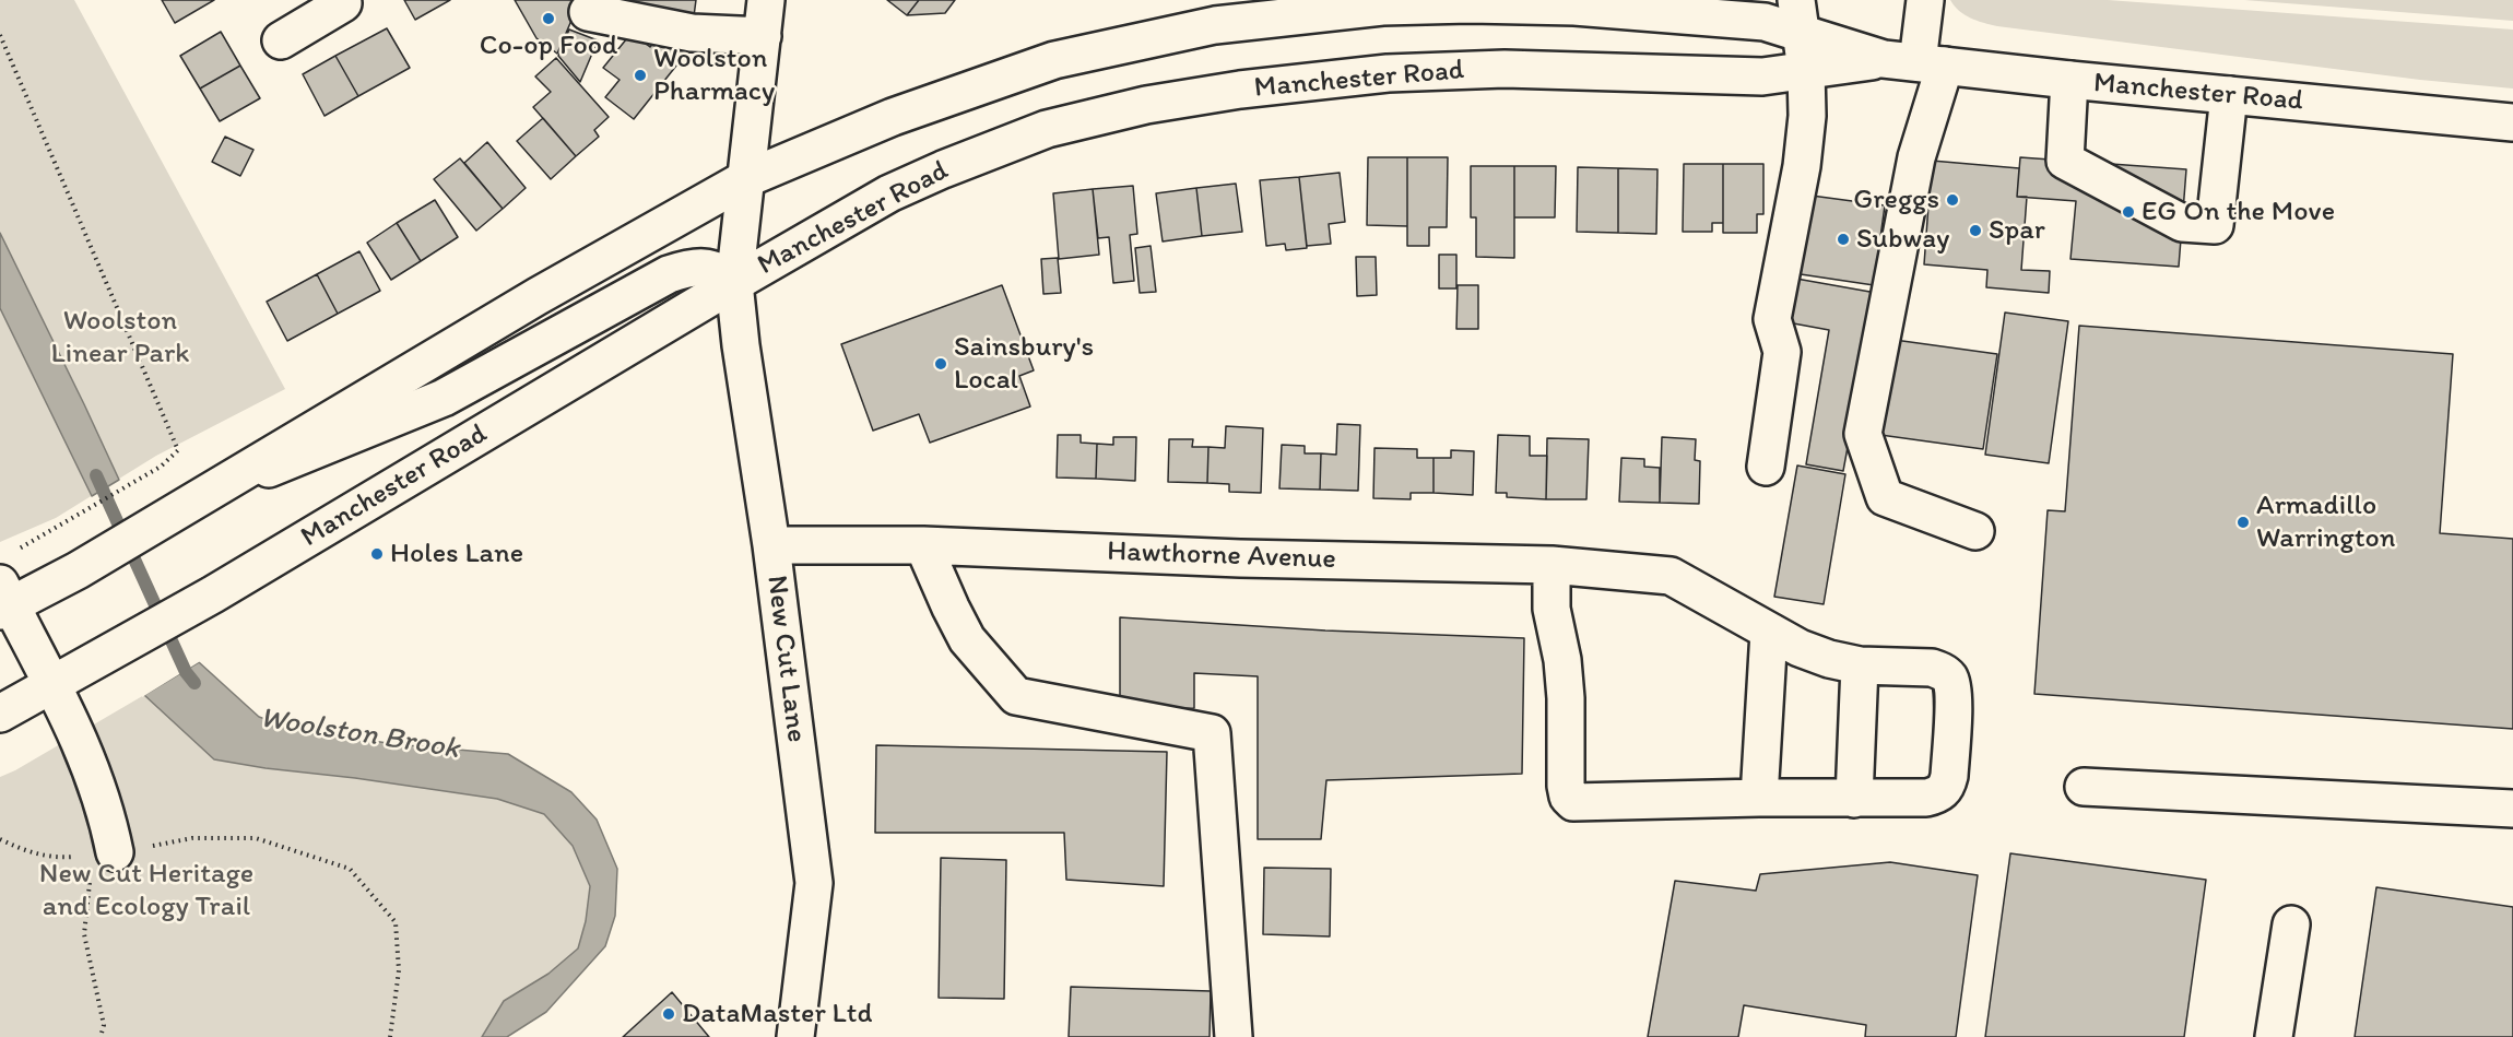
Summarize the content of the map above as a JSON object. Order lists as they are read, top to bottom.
{
  "streets": {
    "main road": ["Manchester Road", "Hawthorne Avenue", "New Cut Lane"]
  },
  "crossings": [
    ["Manchester Road", "New Cut Lane"],
    ["Hawthorne Avenue", "New Cut Lane"]
  ],
  "water": ["Woolston Brook"],
  "parks": ["Woolston Linear Park", "New Cut Heritage and Ecology Trail"],
  "places": [
    "Co-op Food",
    "Woolston Pharmacy",
    "Greggs",
    "EG On the Move",
    "Spar",
    "Subway",
    "Sainsbury's Local",
    "Armadillo Warrington",
    "Holes Lane",
    "DataMaster Ltd"
  ]
}
